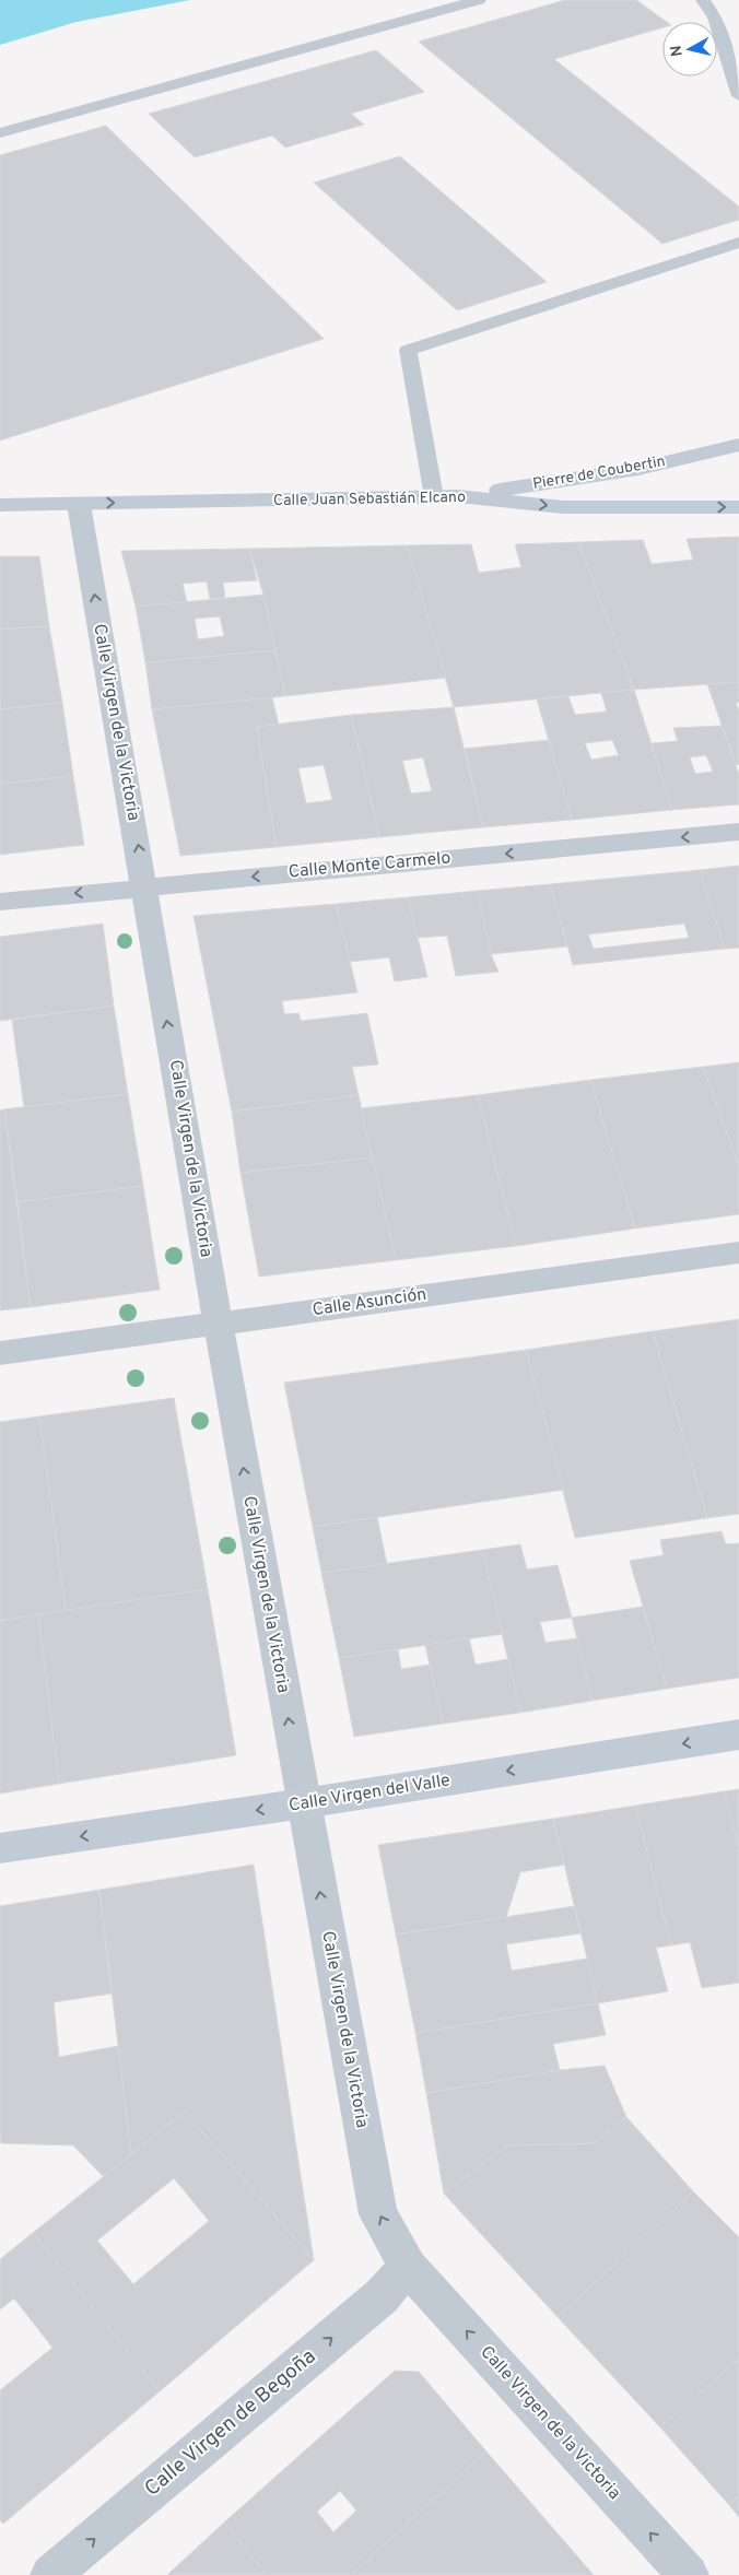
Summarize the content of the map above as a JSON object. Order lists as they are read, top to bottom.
{
  "streets": {
    "main road": ["Pierre de Coubertin", "Calle Juan Sebastián Elcano", "Calle Virgen del Valle"],
    "street": [
      "Calle Virgen de la Victoria",
      "Calle Monte Carmelo",
      "Calle Asunción",
      "Calle Virgen de Begoña"
    ]
  },
  "crossings": [
    ["Pierre de Coubertin", "Calle Juan Sebastián Elcano"],
    ["Calle Juan Sebastián Elcano", "Calle Virgen de la Victoria"],
    ["Calle Virgen de la Victoria", "Calle Monte Carmelo"],
    ["Calle Virgen de la Victoria", "Calle Asunción"],
    ["Calle Virgen de la Victoria", "Calle Virgen del Valle"],
    ["Calle Virgen de la Victoria", "Calle Virgen de Begoña"]
  ],
  "one_way": [
    "Calle Juan Sebastián Elcano",
    "Calle Virgen de la Victoria",
    "Calle Monte Carmelo",
    "Calle Virgen del Valle",
    "Calle Virgen de Begoña"
  ],
  "north": "left"
}
